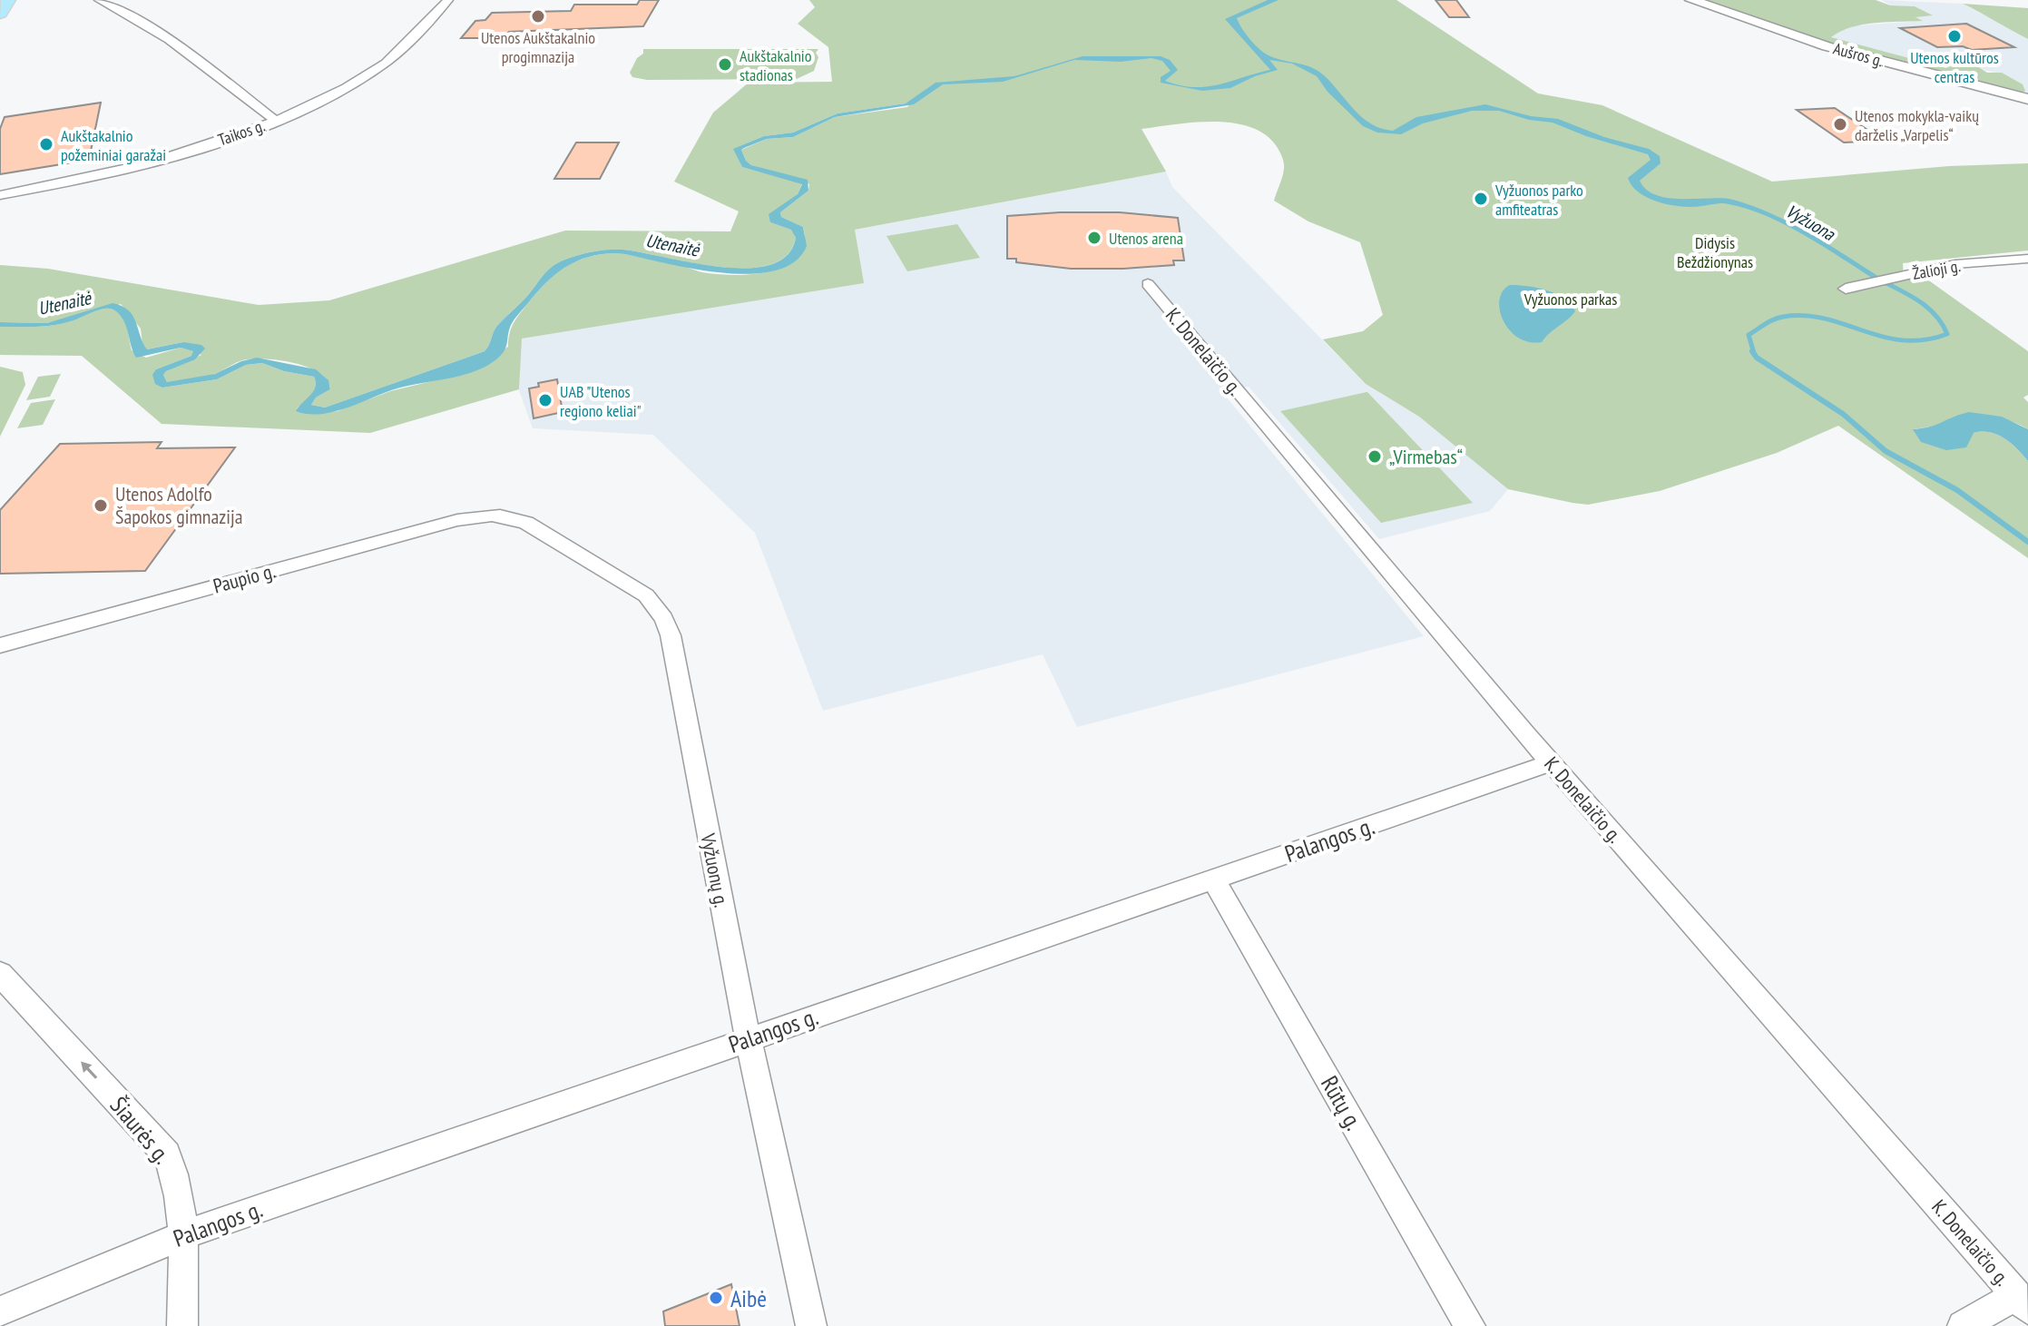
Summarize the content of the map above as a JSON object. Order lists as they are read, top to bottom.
{
  "streets": {
    "street": [
      "Aušros g.",
      "Taikos g.",
      "Žalioji g.",
      "K. Donelaičio g.",
      "Paupio g.",
      "Palangos g.",
      "Vyžuonų g.",
      "Rūtų g.",
      "Šiaurės g."
    ]
  },
  "crossings": [
    ["K. Donelaičio g.", "Palangos g."],
    ["Paupio g.", "Vyžuonų g."],
    ["Palangos g.", "Vyžuonų g."],
    ["Palangos g.", "Rūtų g."],
    ["Palangos g.", "Šiaurės g."]
  ],
  "one_way": ["Šiaurės g."],
  "water": ["Vyžuona", "Utenaitė"],
  "parks": ["Didysis Beždžionynas", "Vyžuonos parkas"],
  "places": [
    "Utenos Aukštakalnio progimnazija",
    "Utenos kultūros centras",
    "Aukštakalnio stadionas",
    "Utenos mokykla-vaikų darželis „Varpelis“",
    "Aukštakalnio požeminiai garažai",
    "Vyžuonos parko amfiteatras",
    "Utenos arena",
    "UAB \"Utenos regiono keliai\"",
    "„Virmebas“",
    "Utenos Adolfo Šapokos gimnazija",
    "Aibė"
  ]
}
